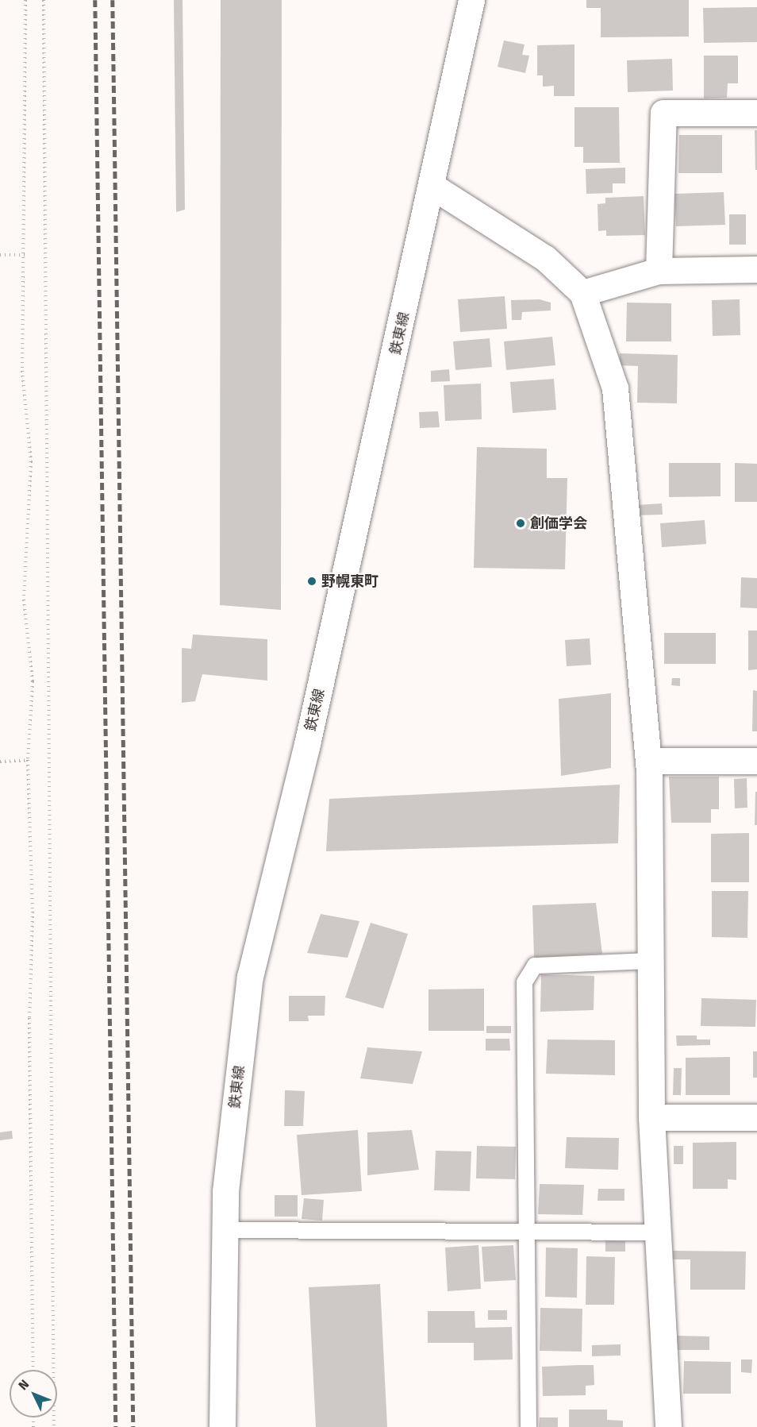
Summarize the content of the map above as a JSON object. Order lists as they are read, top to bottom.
{
  "streets": {
    "street": ["鉄東線"]
  },
  "places": ["創価学会", "野幌東町"],
  "north": "top left"
}
